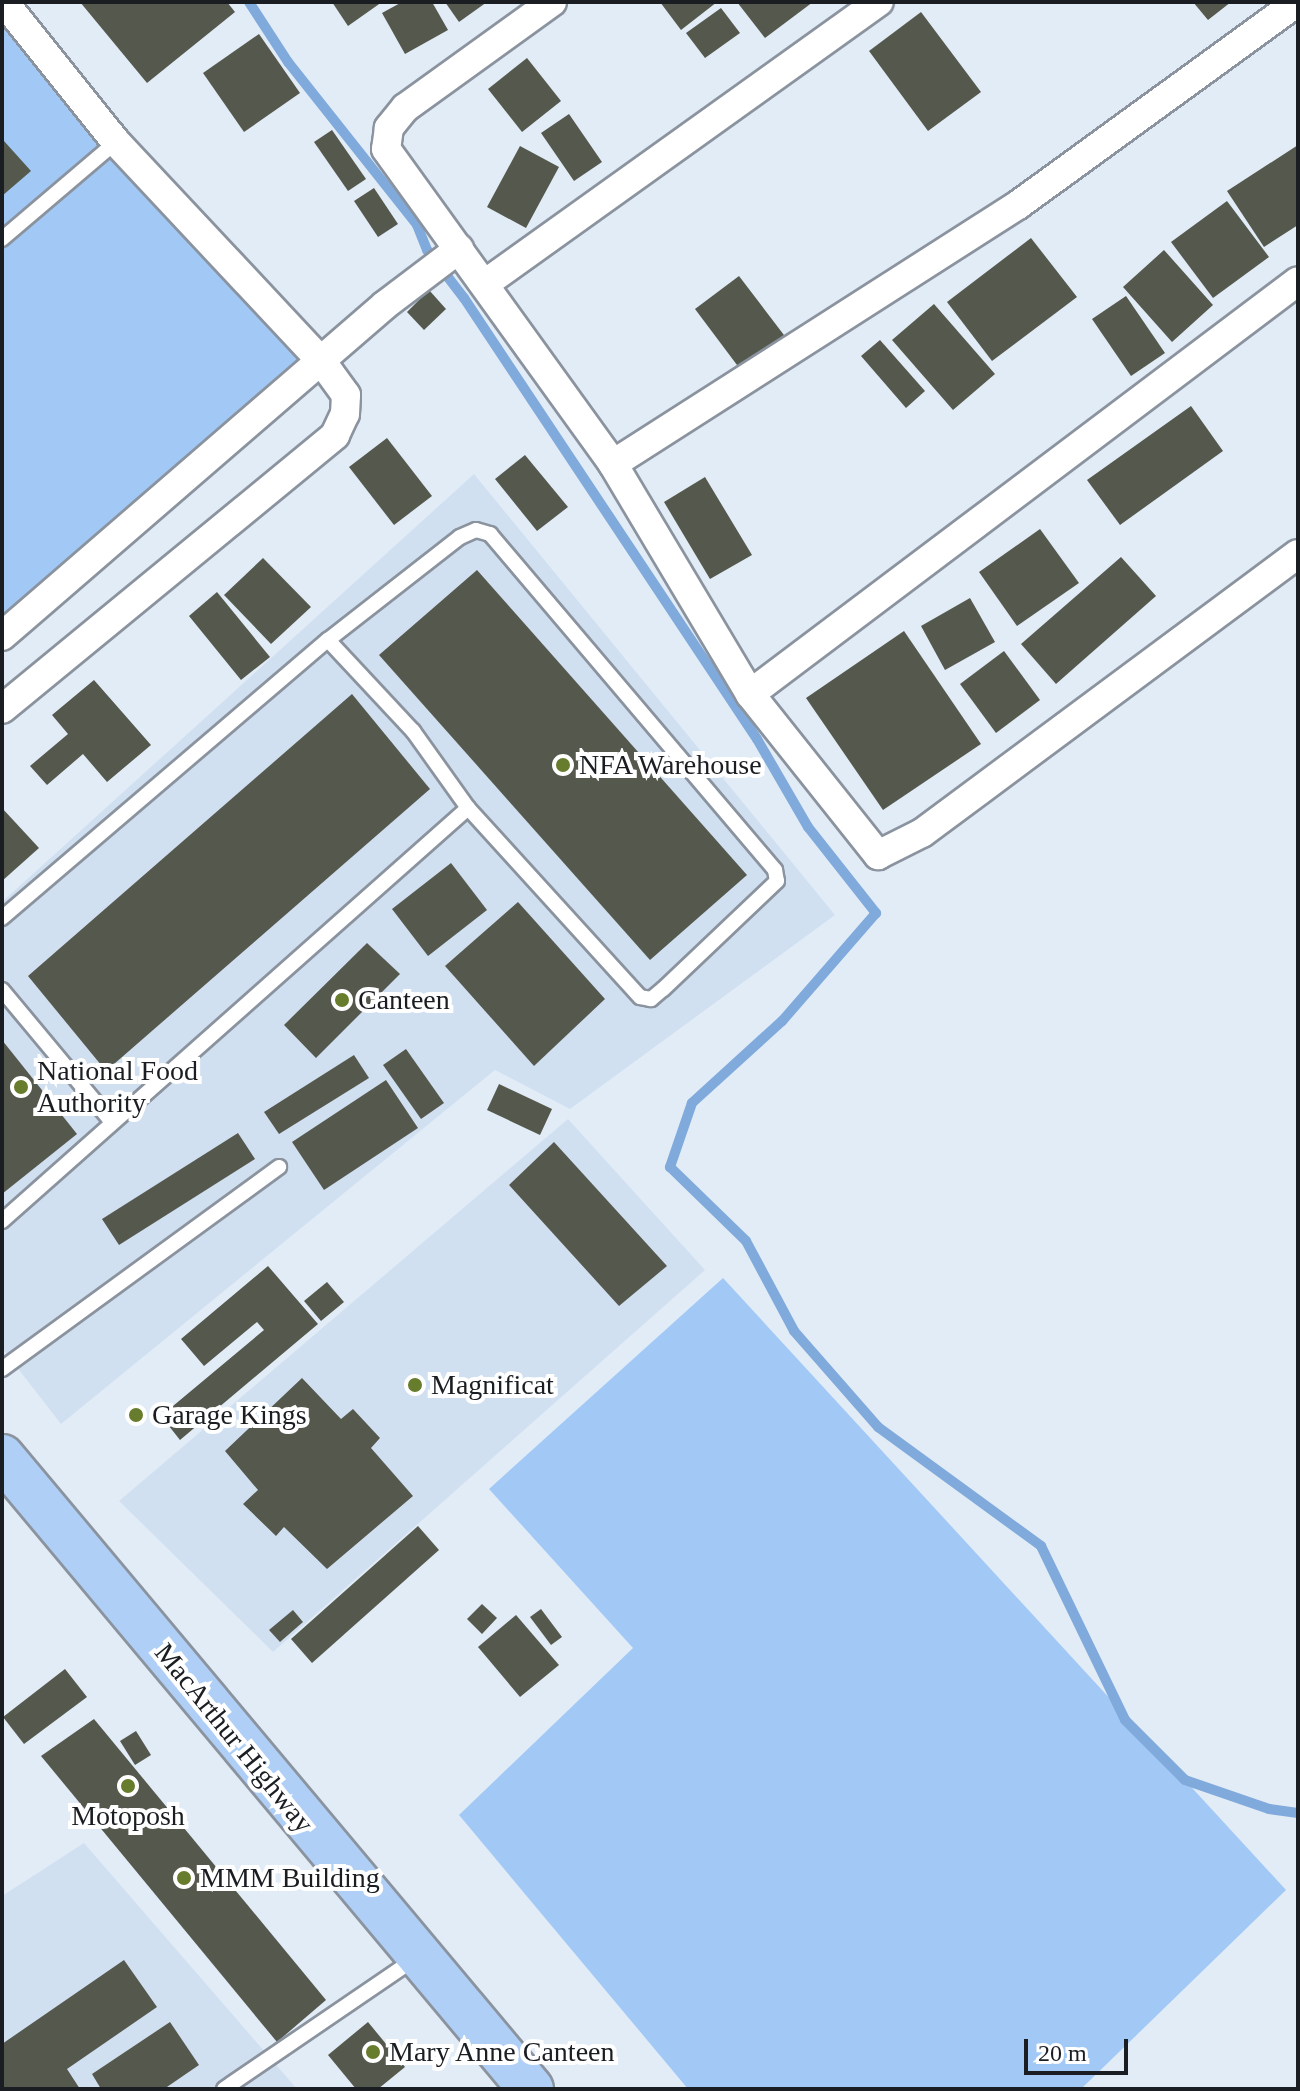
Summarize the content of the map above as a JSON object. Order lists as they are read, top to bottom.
{
  "streets": {
    "highway": ["MacArthur Highway"]
  },
  "places": [
    "NFA Warehouse",
    "Canteen",
    "National Food Authority",
    "Magnificat",
    "Garage Kings",
    "Motoposh",
    "MMM Building",
    "Mary Anne Canteen"
  ],
  "scale_bar": "20 m"
}
